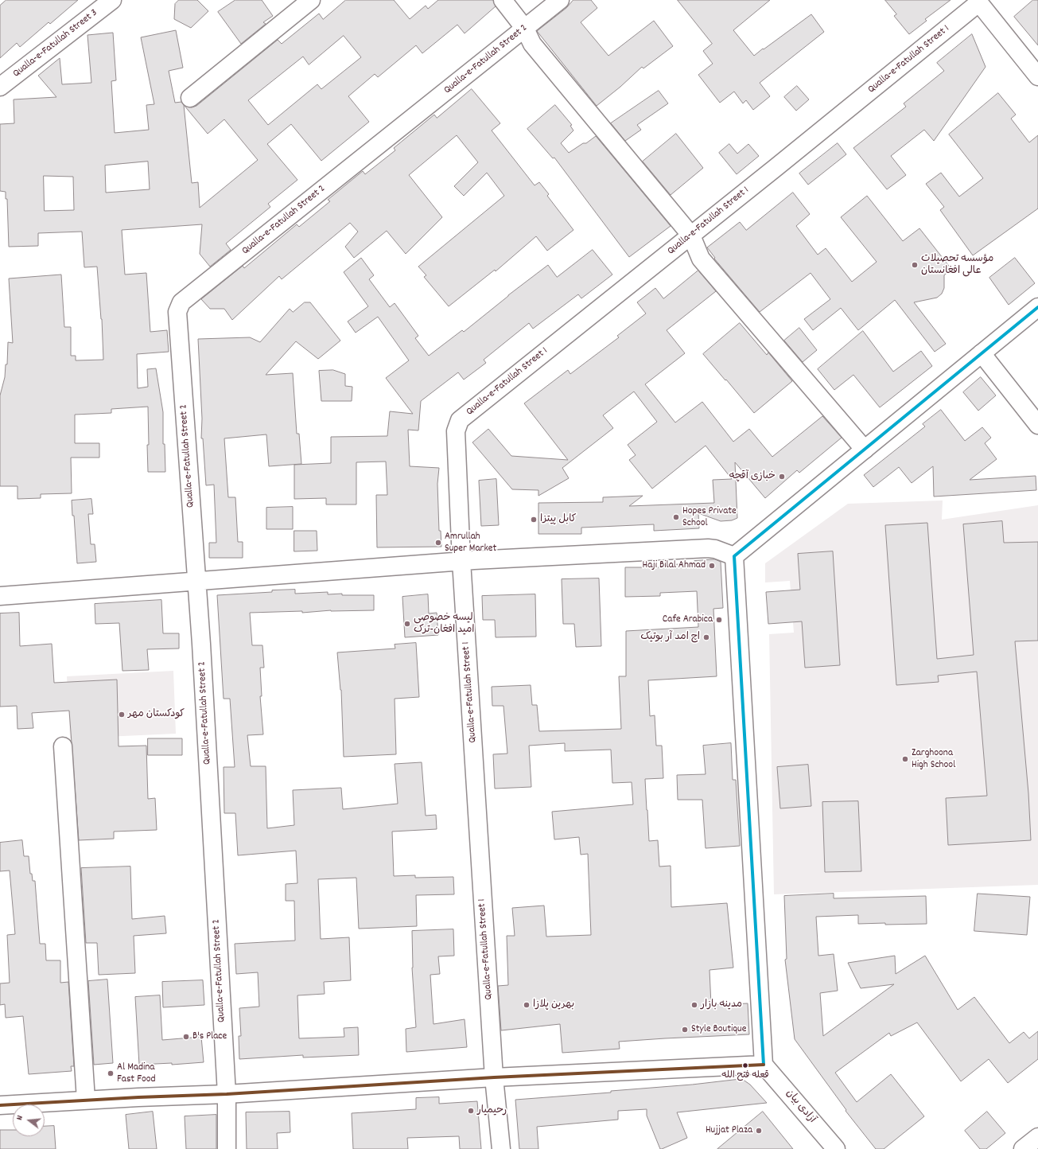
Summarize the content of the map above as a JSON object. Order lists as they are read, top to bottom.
{
  "streets": {
    "street": [
      "Qualla-e-Fatullah Street 3",
      "Qualla-e-Fatullah Street 2",
      "Qualla-e-Fatullah Street 1",
      "آزادی بیان"
    ]
  },
  "places": [
    "مؤسسه تحصیلات عالی افغانستان",
    "خبازی آقچه",
    "Hopes Private School",
    "کابل پیتزا",
    "Amrullah Super Market",
    "Haji Bilal Ahmad",
    "Cafe Arabica",
    "لیسه خصوصی امید افغان-ترک",
    "اچ امد آر بوتیک",
    "کودکستان مهر",
    "Zarghoona High School",
    "بهرین پلازا",
    "مدینه بازار",
    "Style Boutique",
    "B's Place",
    "قعله فتح الله",
    "Al Madina Fast Food",
    "رحیمیار",
    "Hujjat Plaza"
  ],
  "north": "left"
}
